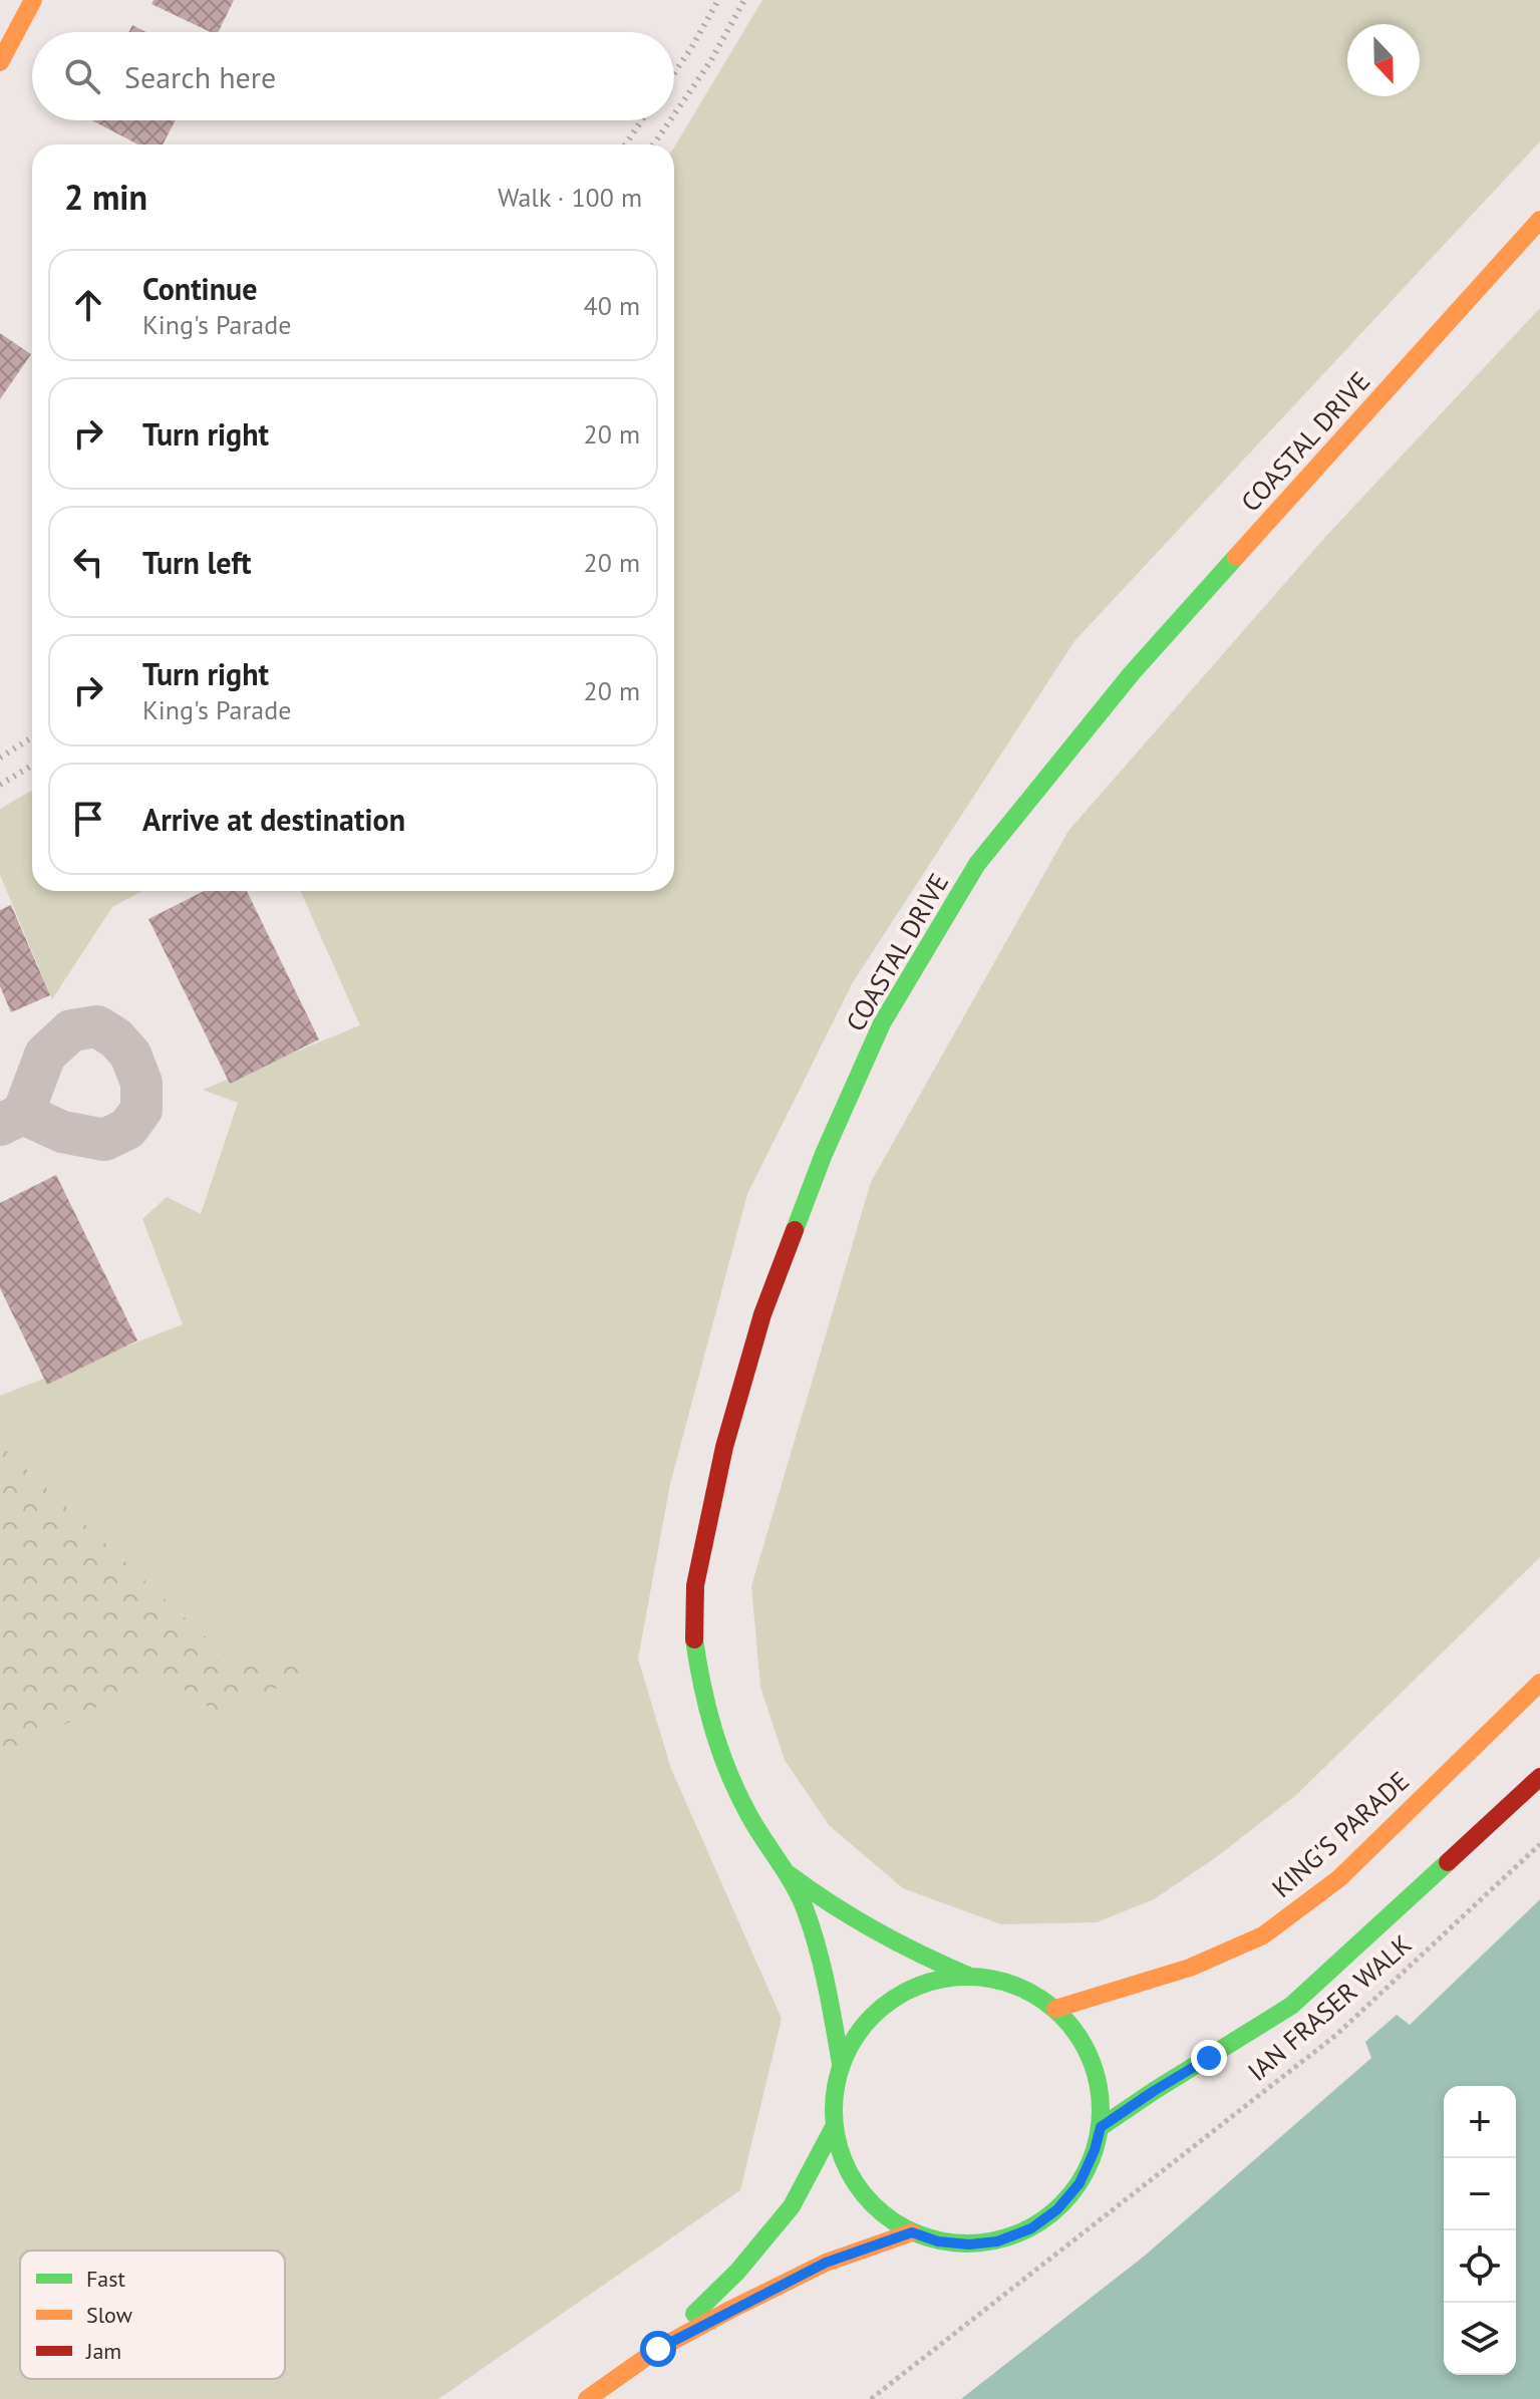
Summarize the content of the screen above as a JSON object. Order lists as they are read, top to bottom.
{
  "streets": {
    "main road": ["COASTAL DRIVE", "KING'S PARADE"],
    "path": ["IAN FRASER WALK"]
  },
  "crossings": [
    ["COASTAL DRIVE", "KING'S PARADE"]
  ],
  "legend": ["Fast", "Slow", "Jam"],
  "north": "bottom",
  "page": {
    "search": "Search here",
    "heading": ["2 min", "Walk · 100 m"],
    "list": [
      ["Continue", "King's Parade", "40 m"],
      ["Turn right", "20 m"],
      ["Turn left", "20 m"],
      ["Turn right", "King's Parade", "20 m"],
      "Arrive at destination"
    ],
    "map_buttons": ["+", "−"]
  }
}
